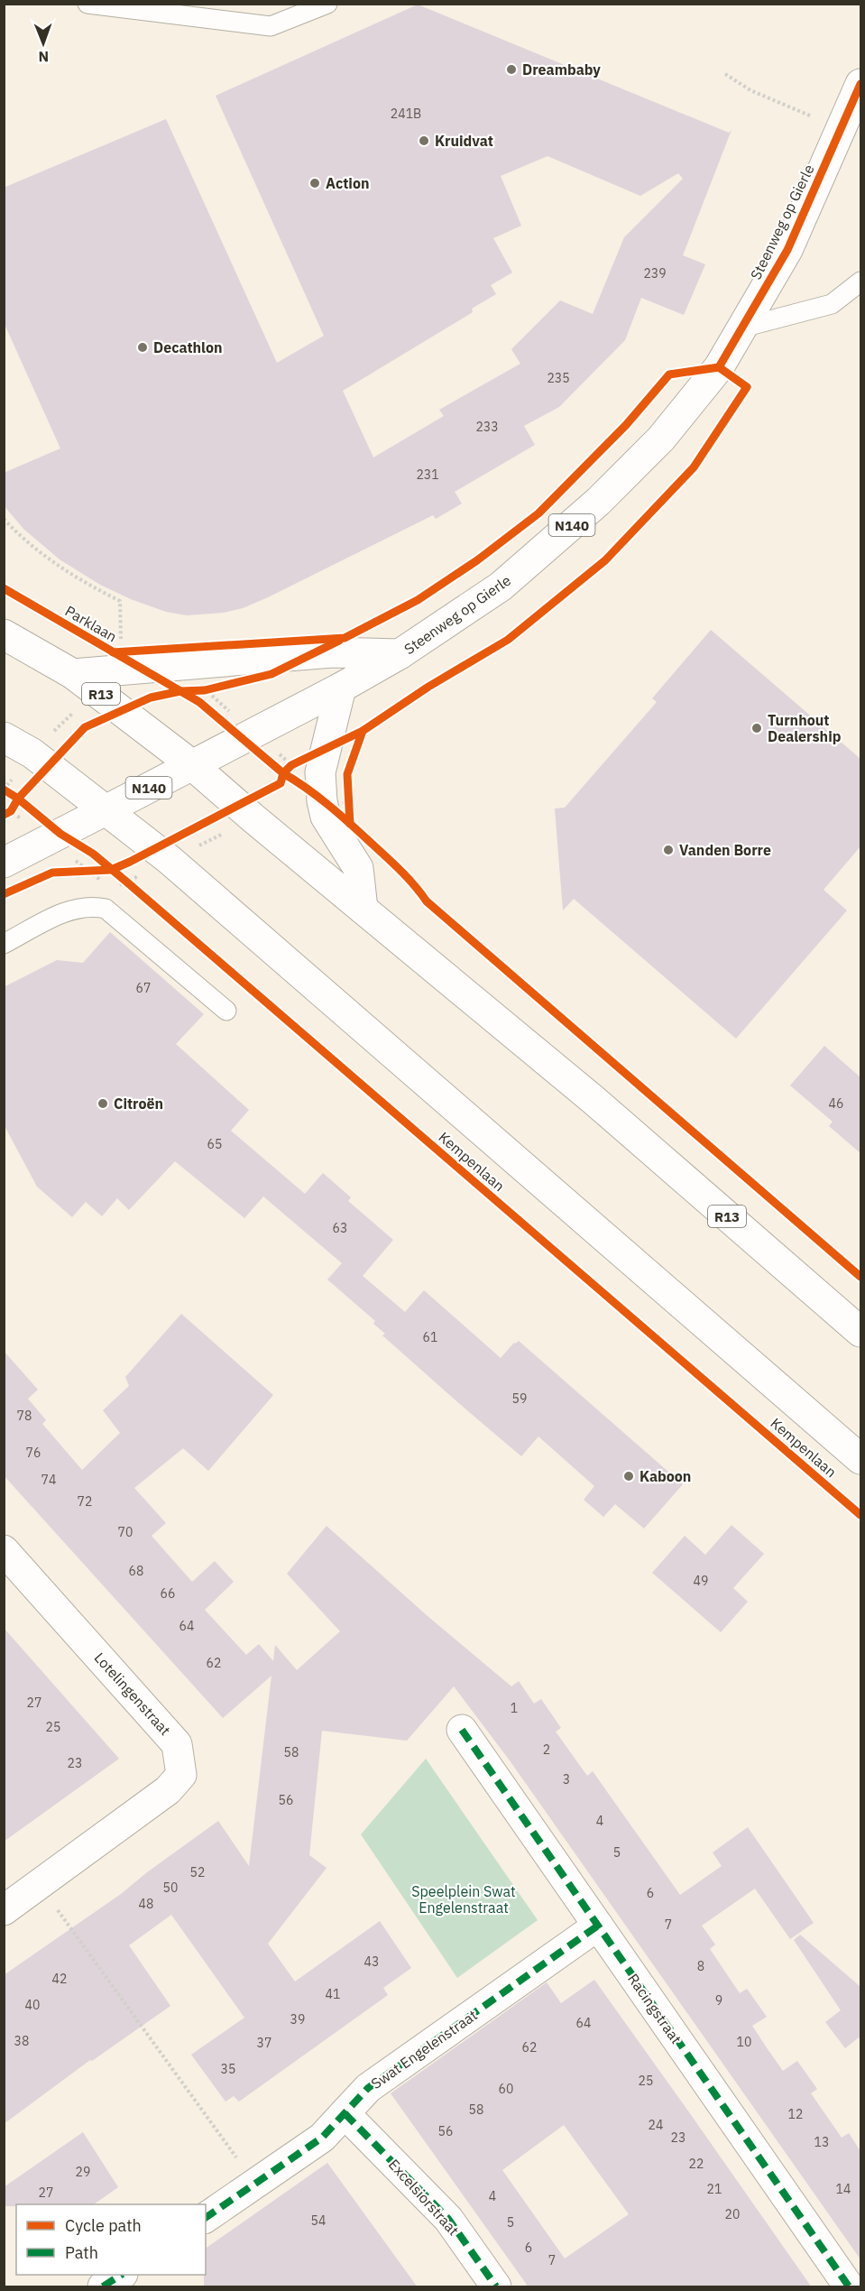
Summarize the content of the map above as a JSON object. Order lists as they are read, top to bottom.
{
  "streets": {
    "main road": [
      "Steenweg op Gierle",
      "N140",
      "R13",
      "Kempenlaan",
      "Lotelingenstraat",
      "Racingstraat",
      "Swat Engelenstraat",
      "Excelsiorstraat"
    ],
    "cycle path": ["Parklaan"]
  },
  "crossings": [
    ["Steenweg op Gierle", "R13"],
    ["Steenweg op Gierle", "Kempenlaan"],
    ["Racingstraat", "Swat Engelenstraat"],
    ["Swat Engelenstraat", "Excelsiorstraat"]
  ],
  "parks": ["Speelplein Swat Engelenstraat"],
  "places": [
    "Dreambaby",
    "Kruidvat",
    "Action",
    "Decathlon",
    "Turnhout Dealership",
    "Vanden Borre",
    "Citroën",
    "Kaboon"
  ],
  "house_numbers": [
    "241B",
    "239",
    "235",
    "233",
    "231",
    "67",
    "46",
    "65",
    "63",
    "61",
    "59",
    "78",
    "76",
    "74",
    "72",
    "70",
    "68",
    "49",
    "66",
    "64",
    "62",
    "27",
    "1",
    "25",
    "2",
    "58",
    "23",
    "3",
    "56",
    "4",
    "5",
    "52",
    "50",
    "6",
    "48",
    "7",
    "43",
    "8",
    "42",
    "41",
    "9",
    "40",
    "39",
    "64",
    "38",
    "10",
    "37",
    "62",
    "35",
    "25",
    "60",
    "58",
    "12",
    "24",
    "56",
    "23",
    "13",
    "22",
    "29",
    "21",
    "14",
    "27",
    "4",
    "20",
    "54",
    "5",
    "6",
    "7"
  ],
  "legend": ["Cycle path", "Path"],
  "north": "bottom"
}
